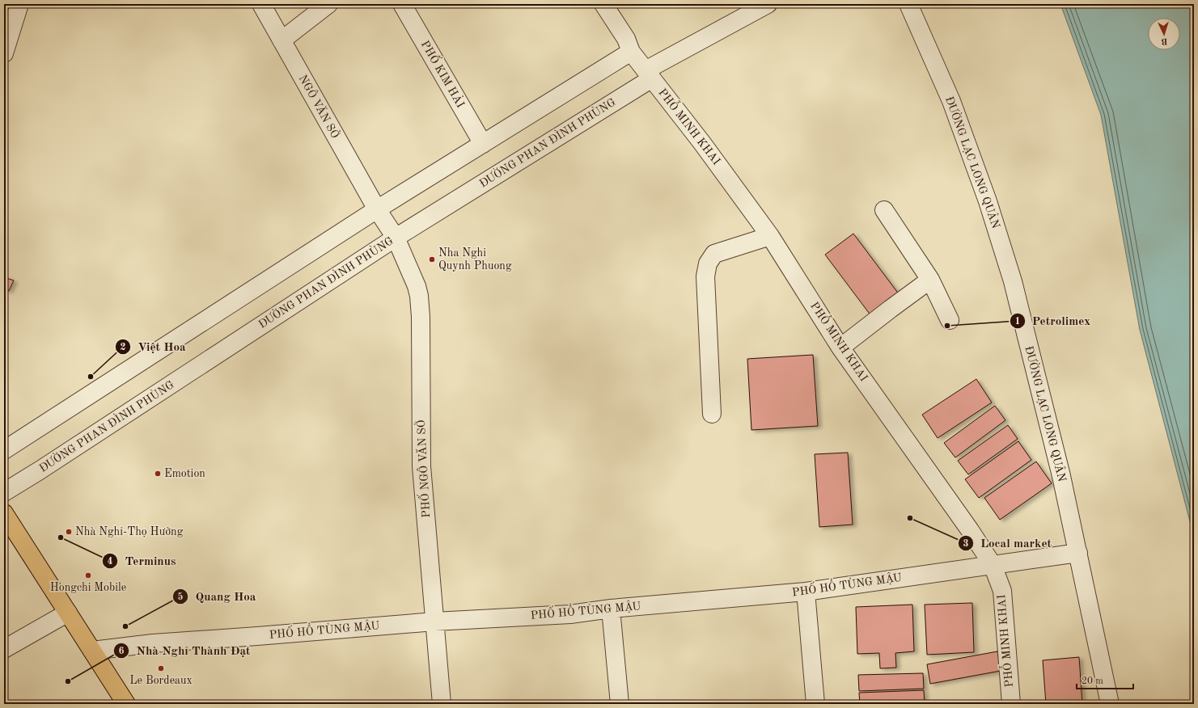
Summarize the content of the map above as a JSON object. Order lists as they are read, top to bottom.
{
  "streets": {
    "street": [
      "PHỐ KIM HẢI",
      "NGÔ VĂN SỞ",
      "PHỖ MINH KHAI",
      "ĐƯỜNG PHAN ĐÌNH PHÙNG",
      "ĐƯỜNG LẠC LONG QUÂN",
      "PHỐ NGÔ VĂN SỞ",
      "PHỐ HỒ TÙNG MẬU"
    ]
  },
  "crossings": [
    ["NGÔ VĂN SỞ", "ĐƯỜNG PHAN ĐÌNH PHÙNG"],
    ["NGÔ VĂN SỞ", "PHỐ NGÔ VĂN SỞ"],
    ["PHỖ MINH KHAI", "ĐƯỜNG PHAN ĐÌNH PHÙNG"],
    ["PHỖ MINH KHAI", "PHỐ HỒ TÙNG MẬU"],
    ["ĐƯỜNG PHAN ĐÌNH PHÙNG", "PHỐ NGÔ VĂN SỞ"],
    ["ĐƯỜNG LẠC LONG QUÂN", "PHỐ HỒ TÙNG MẬU"],
    ["PHỐ NGÔ VĂN SỞ", "PHỐ HỒ TÙNG MẬU"]
  ],
  "places": [
    "Nha Nghi Quynh Phuong",
    "Petrolimex",
    "Việt Hoa",
    "Emotion",
    "Local market",
    "Nhà Nghỉ-Thọ Hường",
    "Terminus",
    "Hongchi Mobile",
    "Quang Hoa",
    "Le Bordeaux",
    "Nhà Nghỉ Thành Đạt"
  ],
  "scale_bar": "20 m",
  "north": "bottom"
}
